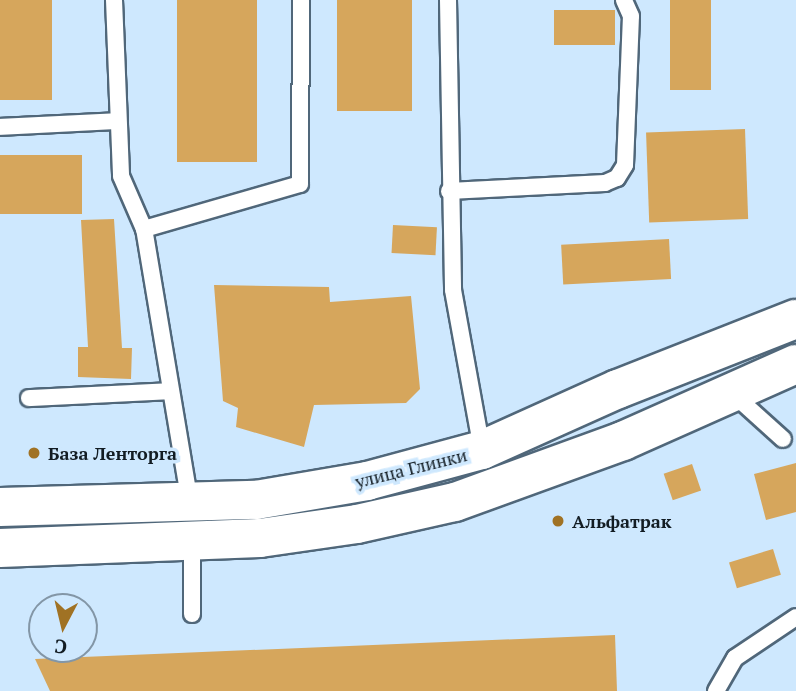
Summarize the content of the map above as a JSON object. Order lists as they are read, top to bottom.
{
  "streets": {
    "highway": ["улица Глинки"]
  },
  "places": ["База Ленторга", "Альфатрак"],
  "north": "bottom"
}
